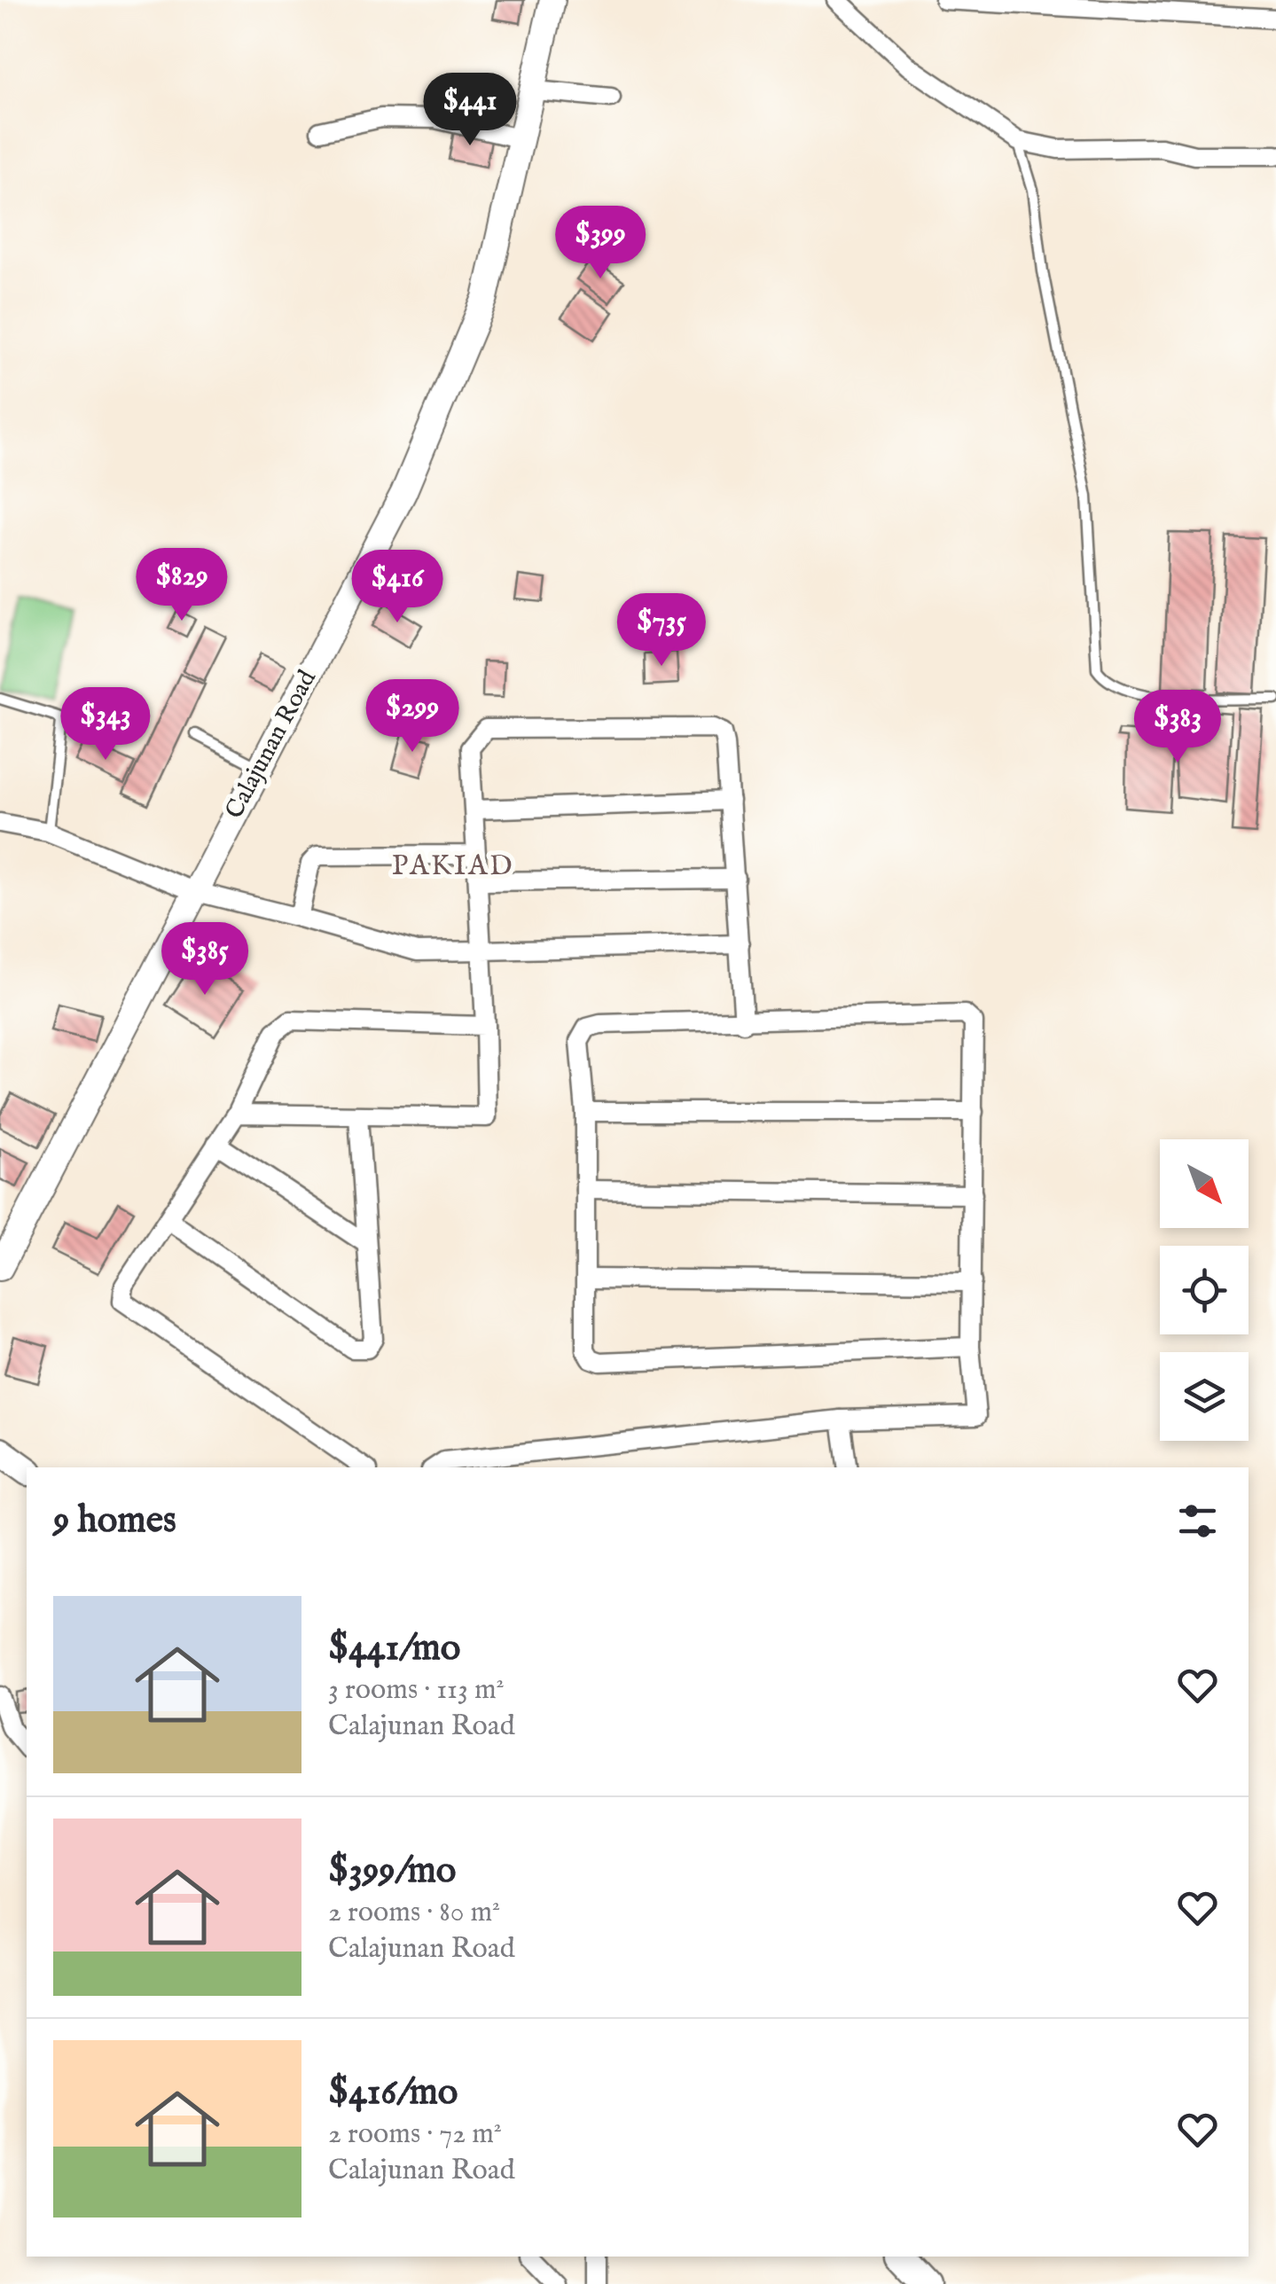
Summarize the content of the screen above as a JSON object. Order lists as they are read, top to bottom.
{
  "streets": {
    "main road": ["Calajunan Road"]
  },
  "districts": ["PAKIAD"],
  "north": "bottom right",
  "page": {
    "price": [
      "$441",
      "$399",
      "$829",
      "$416",
      "$735",
      "$299",
      "$343",
      "$383",
      "$385"
    ],
    "heading": "9 homes",
    "list": [
      {
        "name": "$441/mo",
        "note": "3 rooms · 113 m² · Calajunan Road"
      },
      {
        "name": "$399/mo",
        "note": "2 rooms · 80 m² · Calajunan Road"
      },
      {
        "name": "$416/mo",
        "note": "2 rooms · 72 m² · Calajunan Road"
      }
    ]
  }
}
